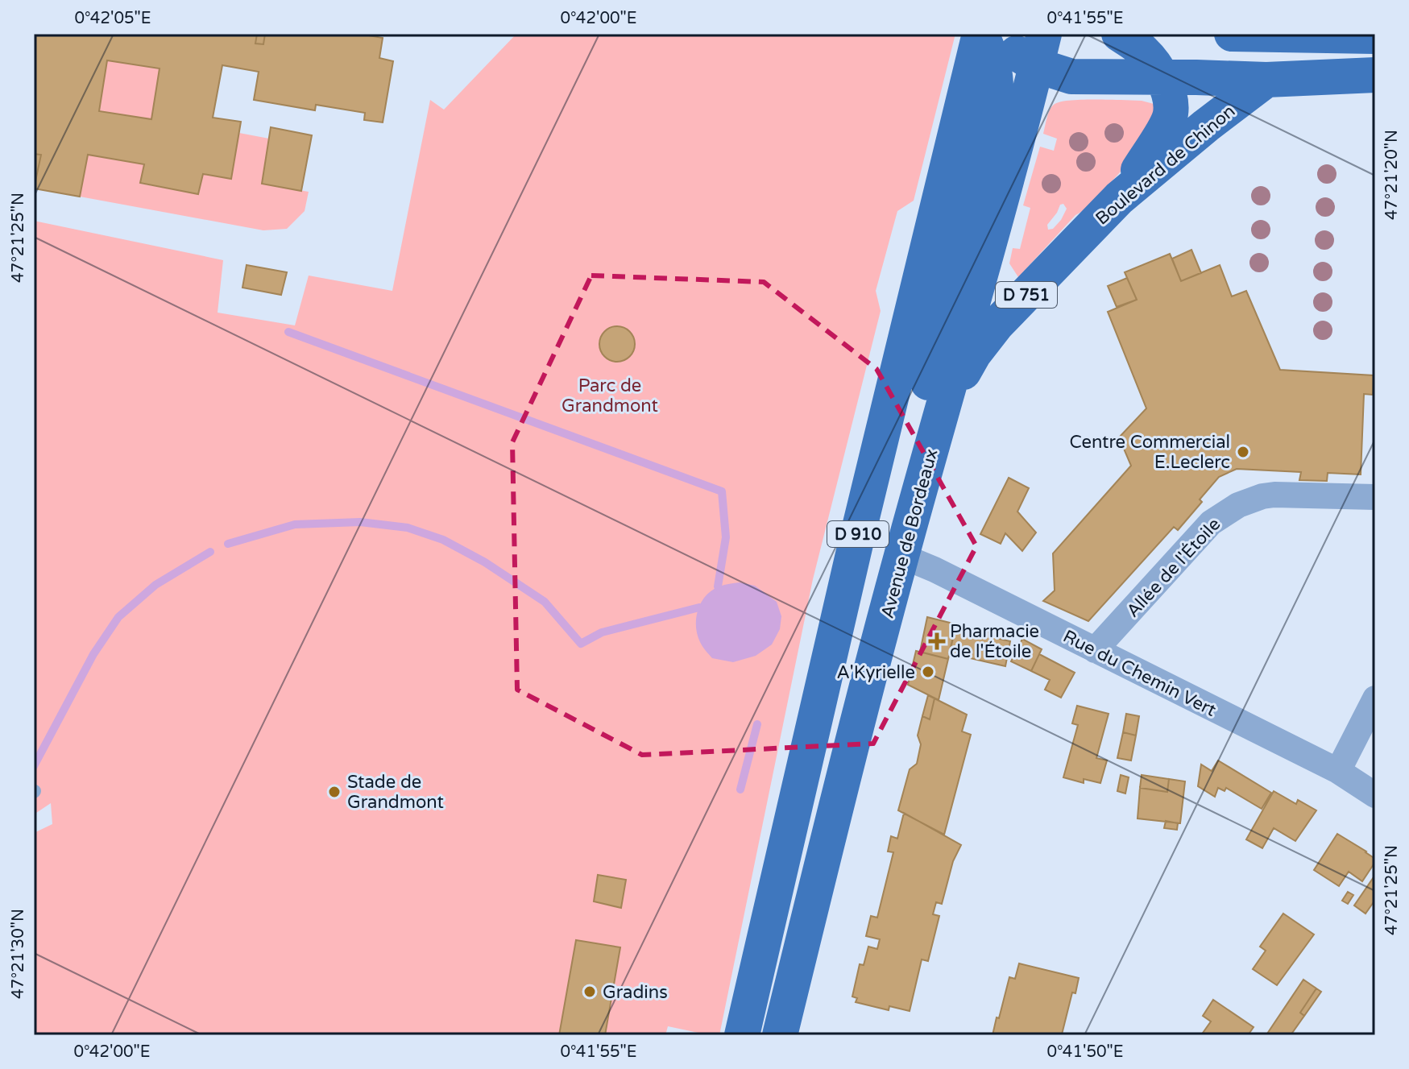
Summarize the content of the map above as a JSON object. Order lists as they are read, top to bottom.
{
  "streets": {
    "main road": [
      "Boulevard de Chinon",
      "D 751",
      "Avenue de Bordeaux",
      "D 910"
    ],
    "street": ["Allée de l'Étoile", "Rue du Chemin Vert"]
  },
  "crossings": [
    ["Boulevard de Chinon", "D 751"],
    ["Boulevard de Chinon", "Avenue de Bordeaux"],
    ["Boulevard de Chinon", "D 910"],
    ["Avenue de Bordeaux", "Rue du Chemin Vert"],
    ["Allée de l'Étoile", "Rue du Chemin Vert"]
  ],
  "parks": ["Parc de Grandmont"],
  "places": {
    "other": [
      "Centre Commercial E.Leclerc",
      "A'Kyrielle",
      "Stade de Grandmont",
      "Gradins"
    ],
    "health": ["Pharmacie de l'Étoile"]
  },
  "coordinates": [
    "0°42'05\"E",
    "0°42'00\"E",
    "0°41'55\"E",
    "47°21'20\"N",
    "47°21'25\"N",
    "47°21'30\"N",
    "0°41'50\"E"
  ]
}
